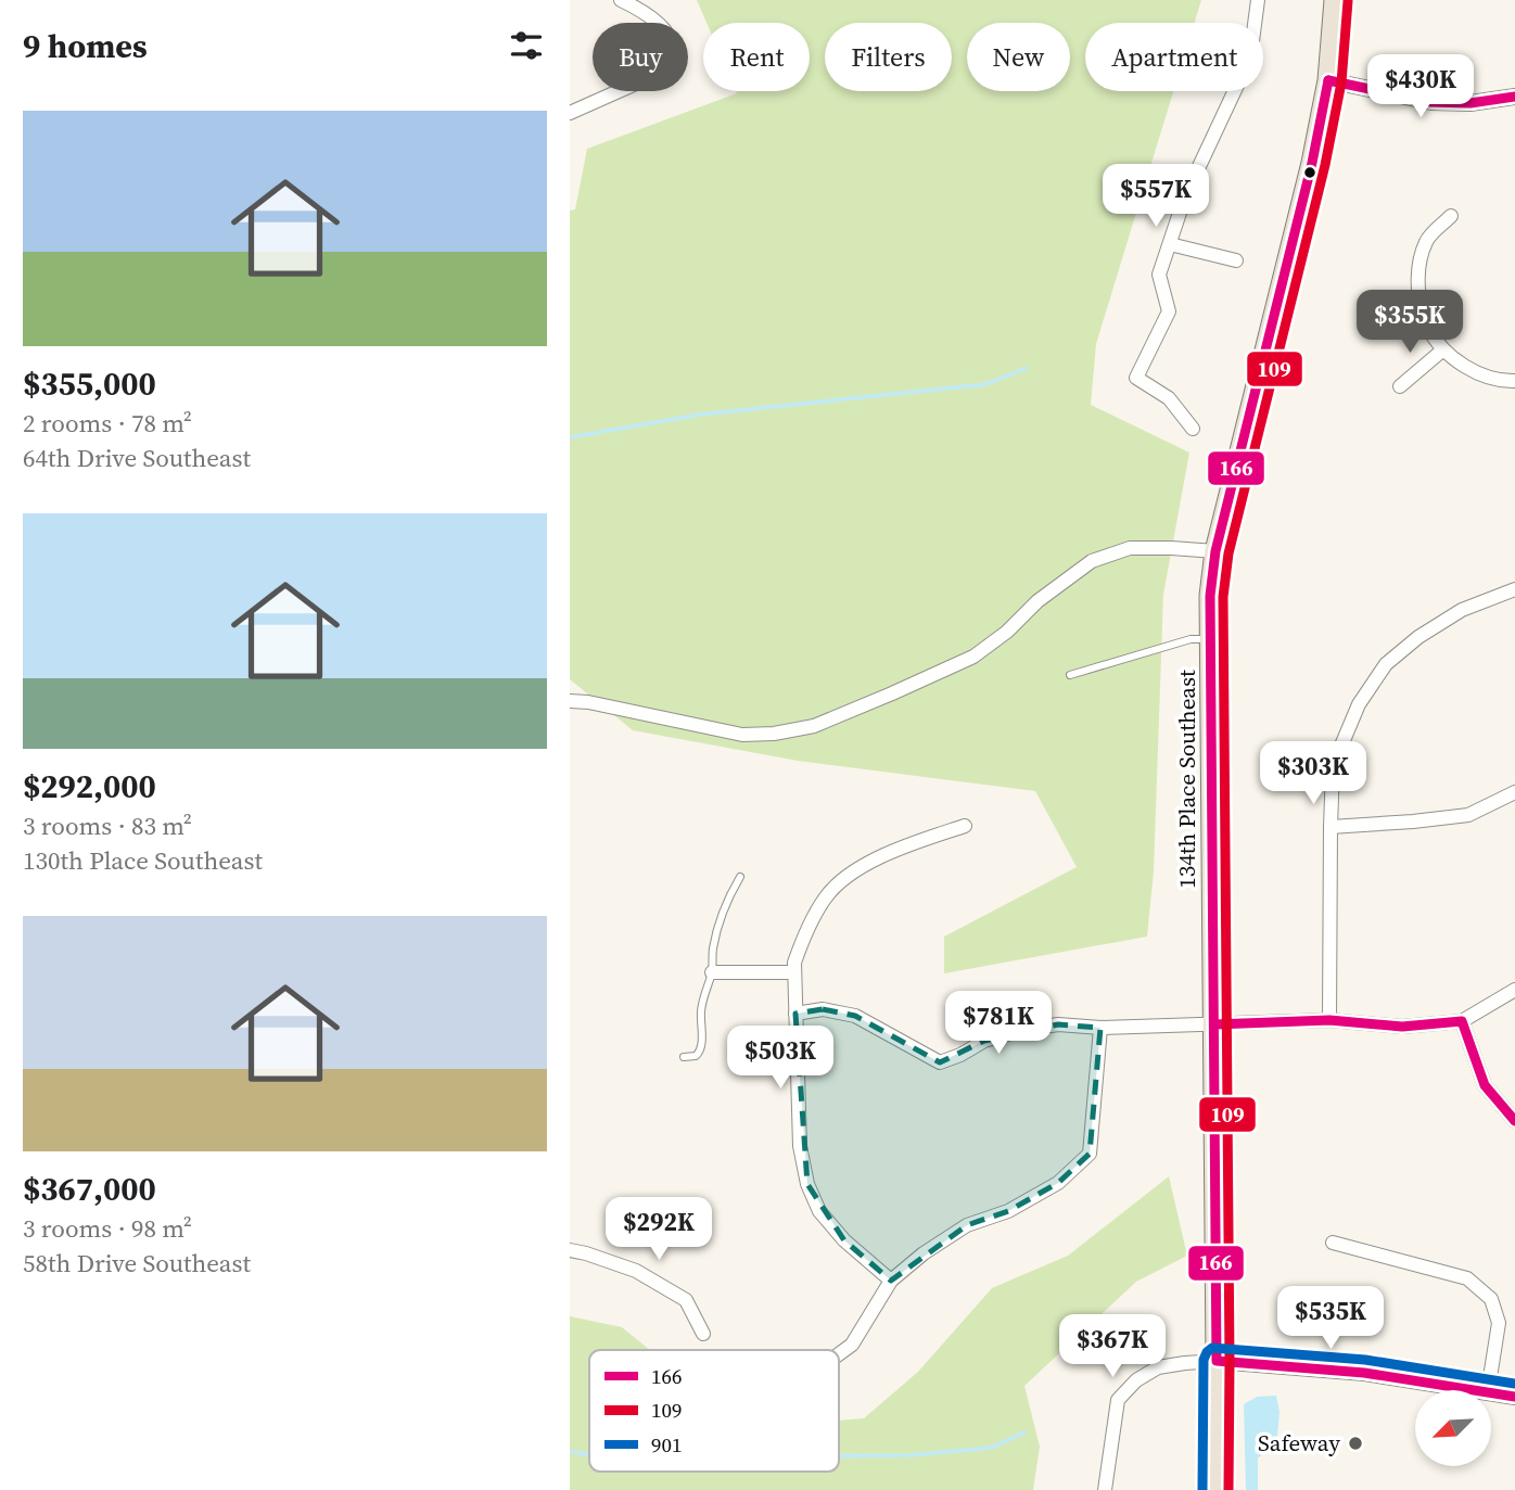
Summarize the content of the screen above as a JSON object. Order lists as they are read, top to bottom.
{
  "streets": {
    "main road": ["134th Place Southeast"]
  },
  "places": ["Safeway"],
  "lines": ["transit line 109", "transit line 166", "transit line 901"],
  "legend": ["166", "109", "901"],
  "north": "bottom left",
  "page": {
    "heading": "9 homes",
    "chip": [
      "Buy",
      "Rent",
      "Filters",
      "New",
      "Apartment"
    ],
    "price": [
      "$430K",
      "$557K",
      "$355K",
      "$303K",
      "$781K",
      "$503K",
      "$292K",
      "$535K",
      "$367K"
    ],
    "list": [
      {
        "name": "$355,000",
        "note": "2 rooms · 78 m² · 64th Drive Southeast"
      },
      {
        "name": "$292,000",
        "note": "3 rooms · 83 m² · 130th Place Southeast"
      },
      {
        "name": "$367,000",
        "note": "3 rooms · 98 m² · 58th Drive Southeast"
      }
    ]
  }
}
